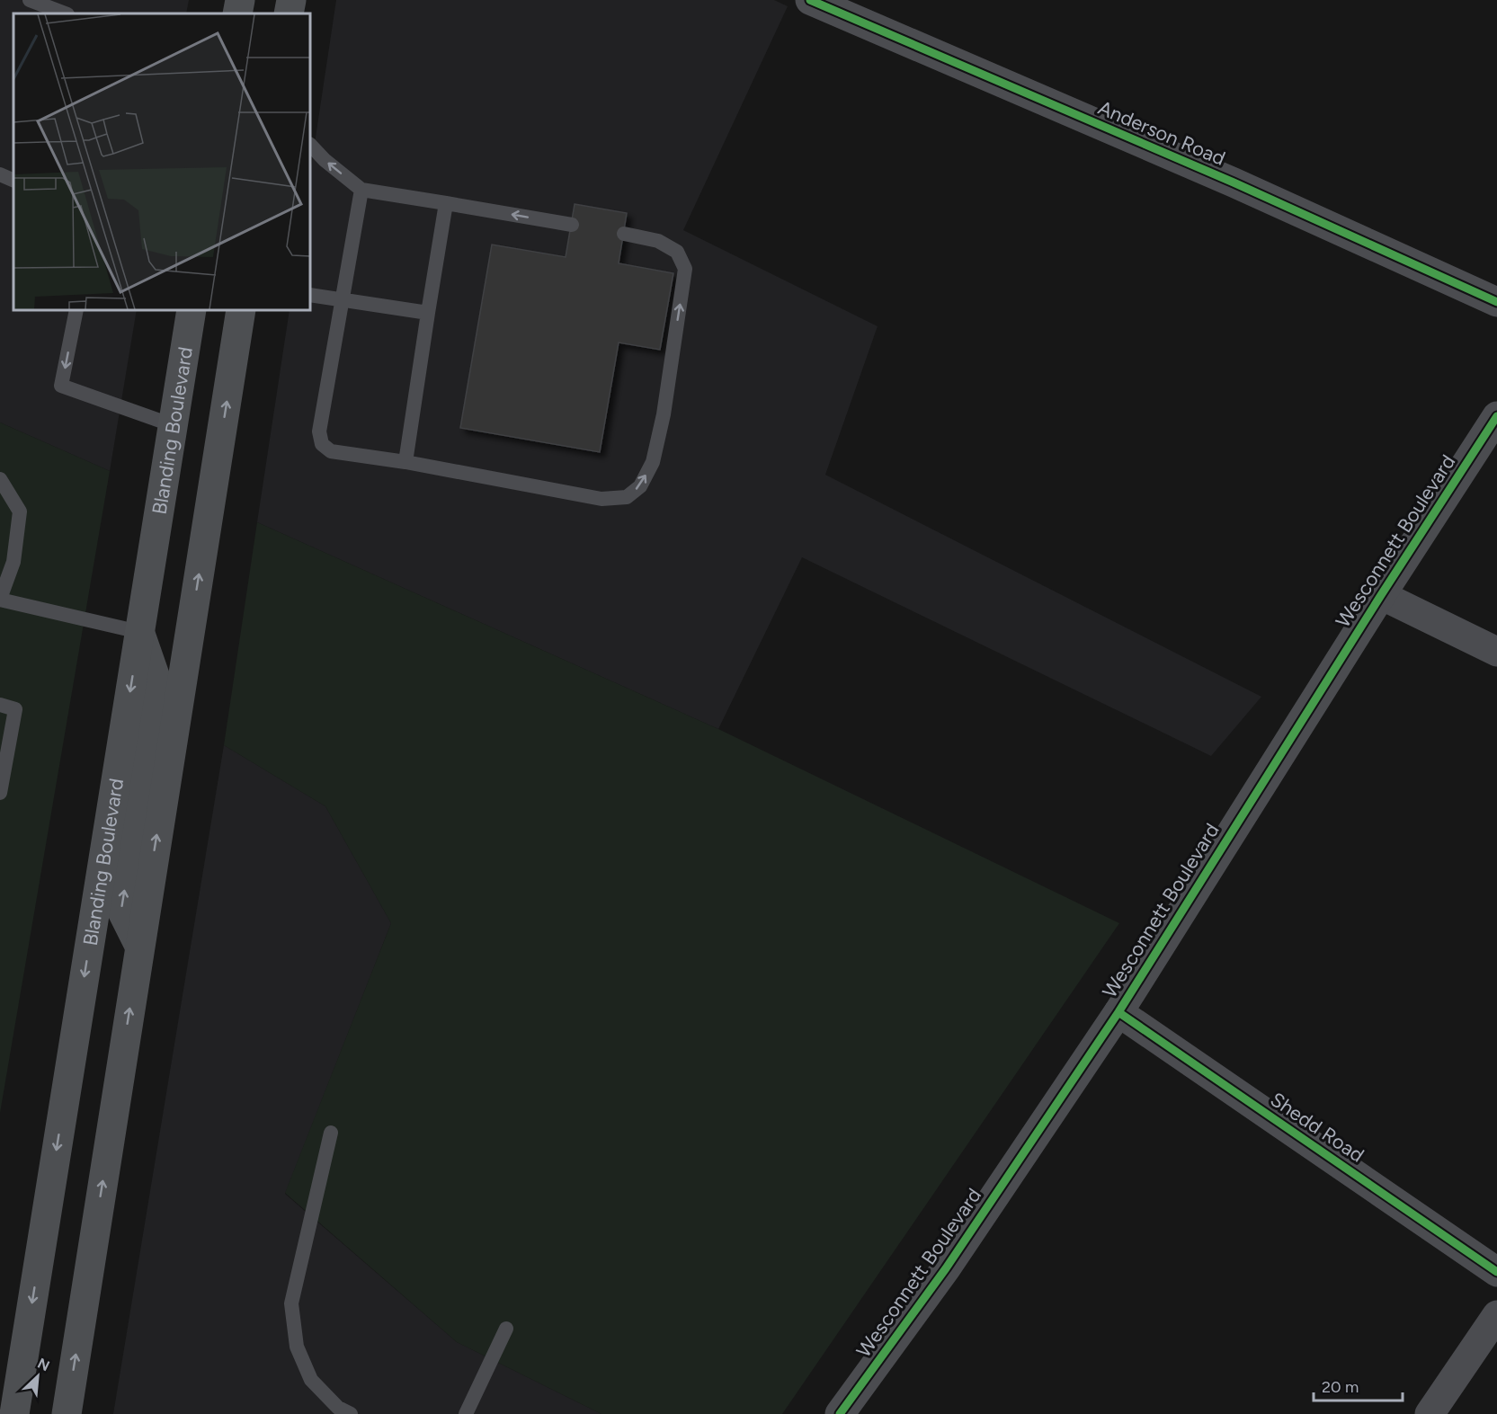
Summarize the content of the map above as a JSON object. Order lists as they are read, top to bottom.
{
  "streets": {
    "main road": ["Blanding Boulevard"],
    "street": ["Anderson Road", "Wesconnett Boulevard", "Shedd Road"]
  },
  "crossings": [
    ["Wesconnett Boulevard", "Shedd Road"]
  ],
  "scale_bar": "20 m",
  "north": "top right"
}
